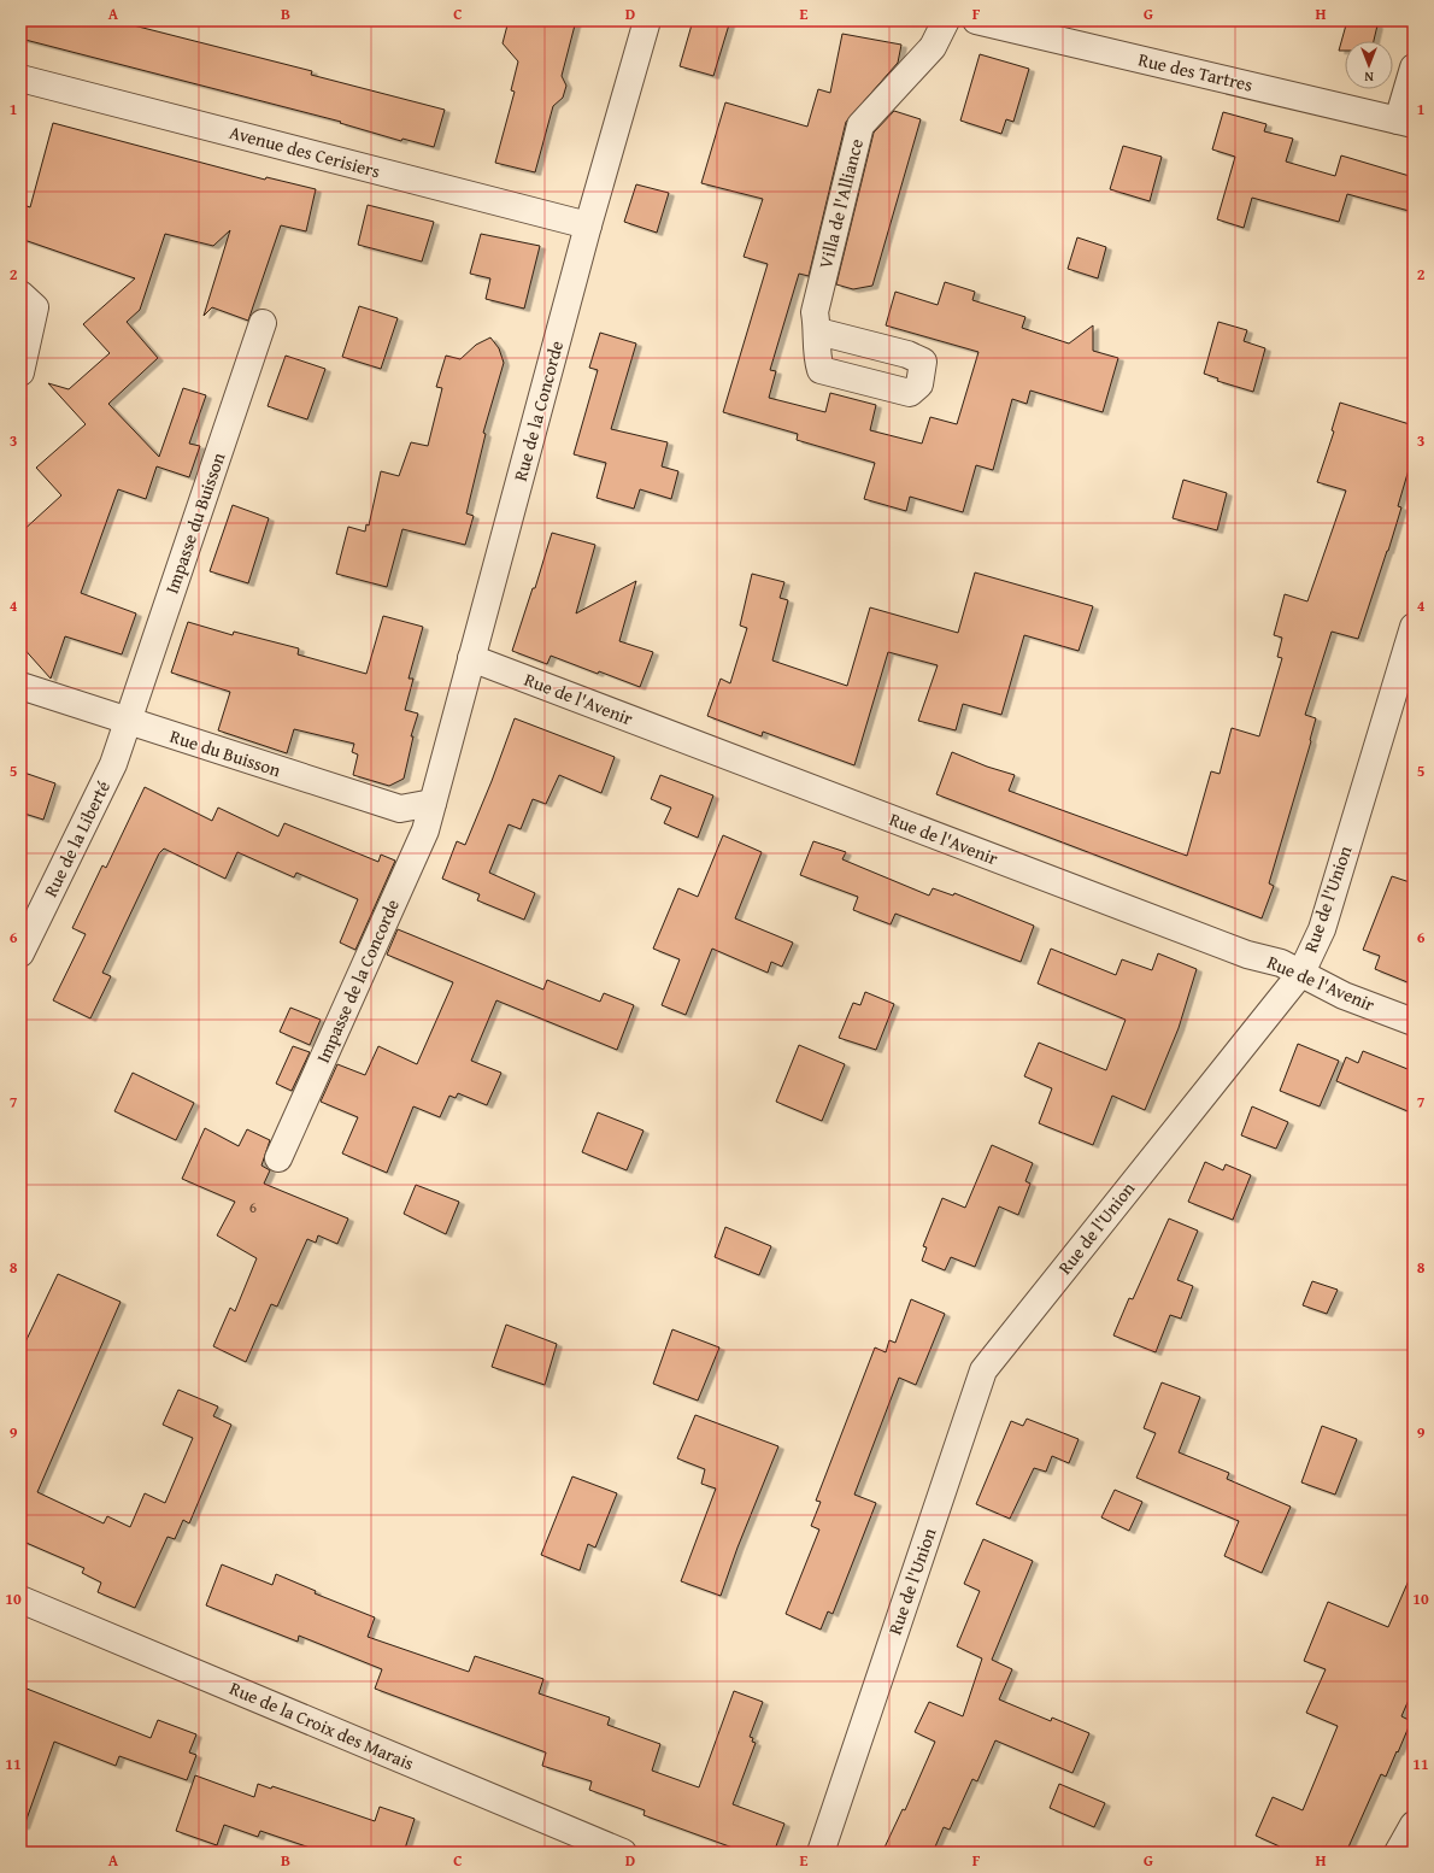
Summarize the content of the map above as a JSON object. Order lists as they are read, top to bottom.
{
  "streets": {
    "street": [
      "Rue des Tartres",
      "Avenue des Cerisiers",
      "Villa de l'Alliance",
      "Rue de la Concorde",
      "Impasse du Buisson",
      "Rue de l'Avenir",
      "Rue du Buisson",
      "Rue de la Liberté",
      "Rue de l'Union",
      "Impasse de la Concorde",
      "Rue de la Croix des Marais"
    ]
  },
  "crossings": [
    ["Avenue des Cerisiers", "Rue de la Concorde"],
    ["Rue de la Concorde", "Rue de l'Avenir"],
    ["Rue de la Concorde", "Rue du Buisson"],
    ["Rue de la Concorde", "Impasse de la Concorde"],
    ["Impasse du Buisson", "Rue du Buisson"],
    ["Impasse du Buisson", "Rue de la Liberté"],
    ["Rue de l'Avenir", "Rue de l'Union"],
    ["Rue du Buisson", "Rue de la Liberté"],
    ["Rue du Buisson", "Impasse de la Concorde"]
  ],
  "house_numbers": ["6"],
  "north": "bottom",
  "grid": {
    "columns": [
      "A",
      "B",
      "C",
      "D",
      "E",
      "F",
      "G",
      "H"
    ],
    "rows": [
      "1",
      "2",
      "3",
      "4",
      "5",
      "6",
      "7",
      "8",
      "9",
      "10",
      "11"
    ]
  }
}
